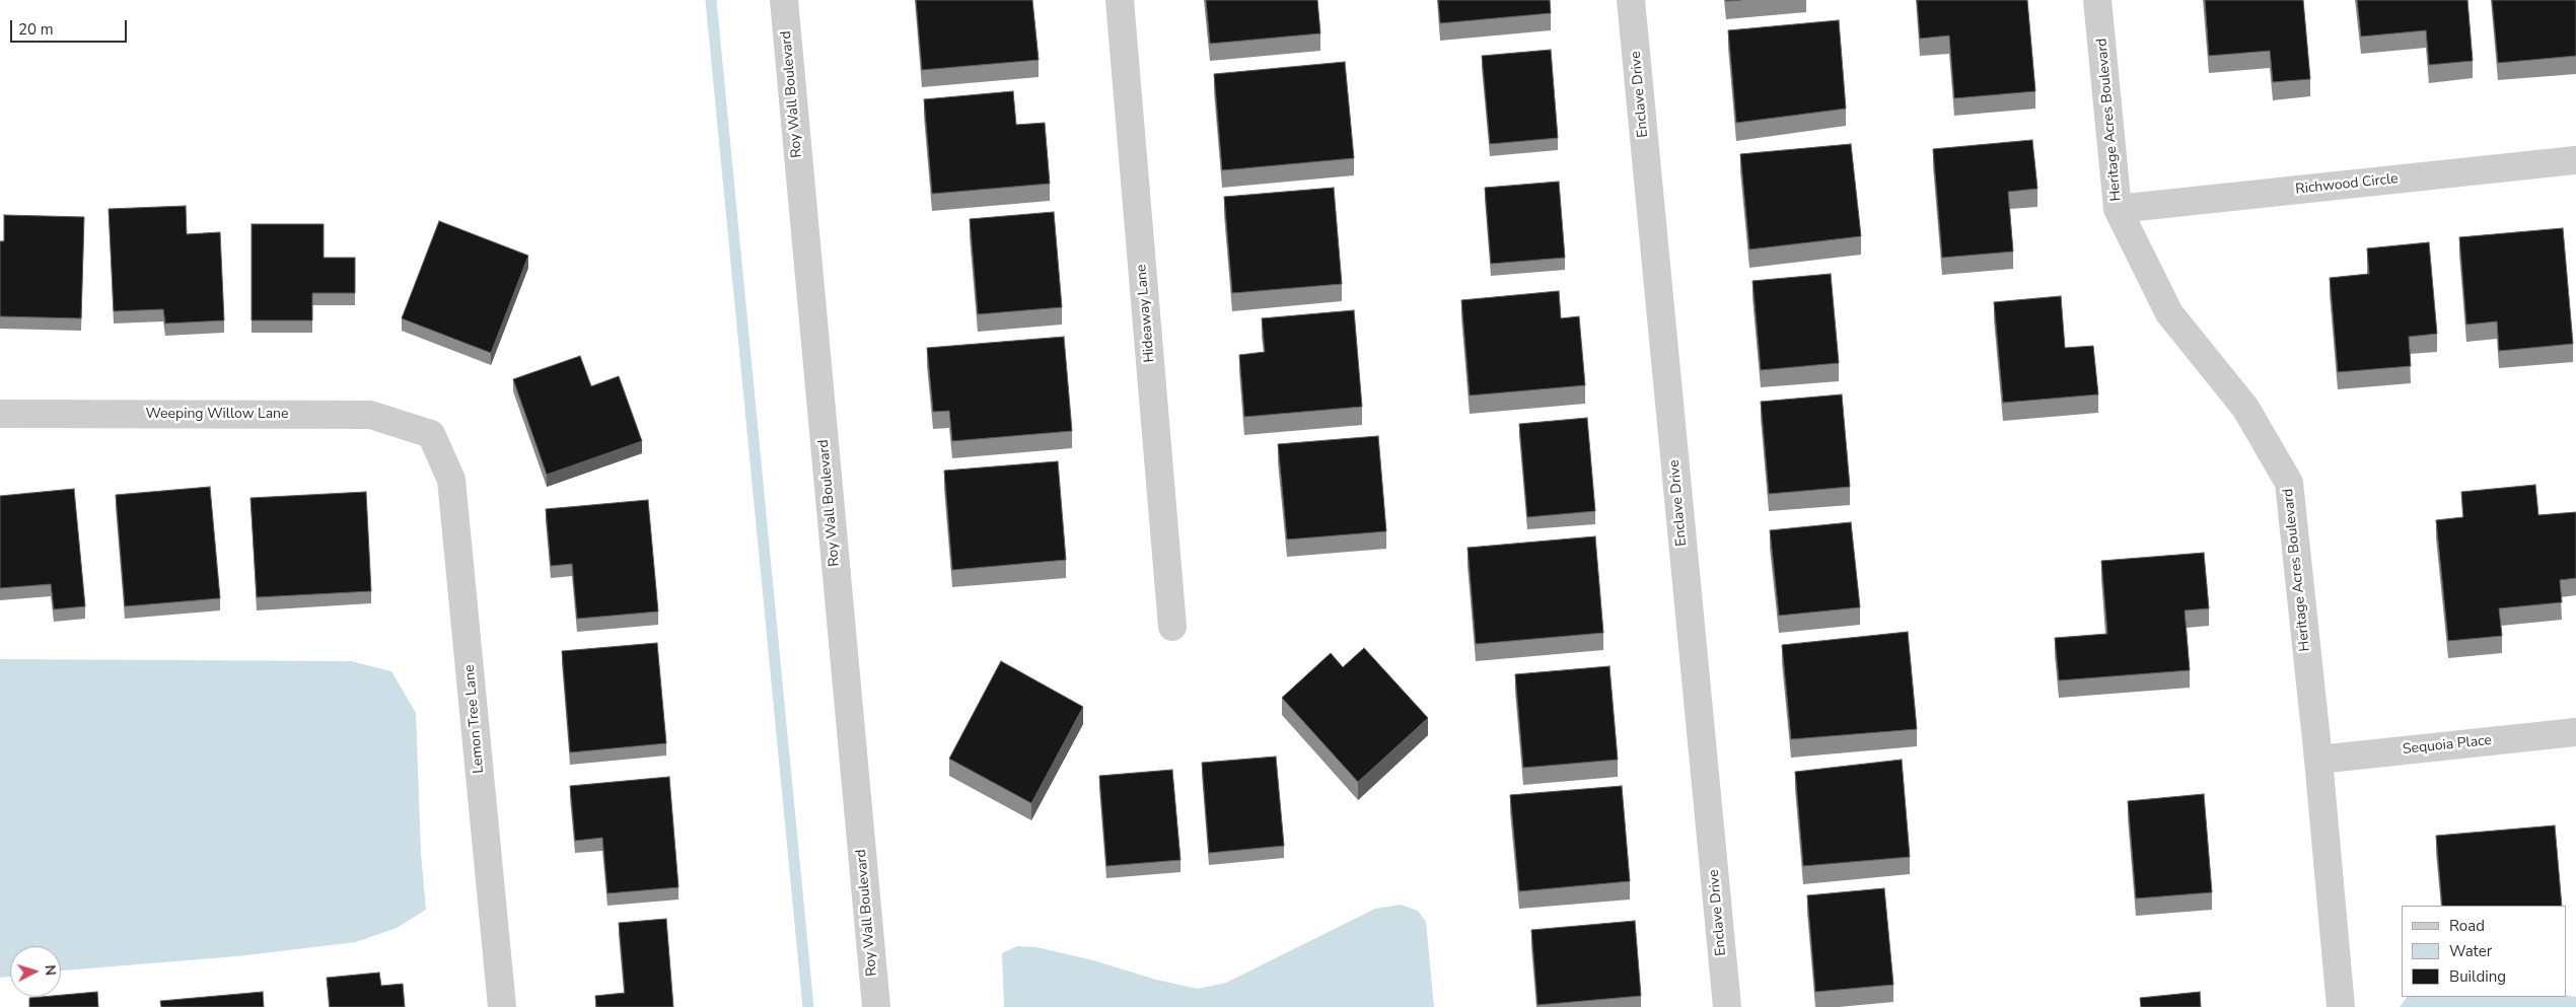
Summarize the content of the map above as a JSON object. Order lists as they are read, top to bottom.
{
  "streets": {
    "street": [
      "Roy Wall Boulevard",
      "Enclave Drive",
      "Heritage Acres Boulevard",
      "Richwood Circle",
      "Hideaway Lane",
      "Weeping Willow Lane",
      "Lemon Tree Lane",
      "Sequoia Place"
    ]
  },
  "crossings": [
    ["Heritage Acres Boulevard", "Richwood Circle"],
    ["Heritage Acres Boulevard", "Sequoia Place"],
    ["Weeping Willow Lane", "Lemon Tree Lane"]
  ],
  "legend": ["Road", "Water", "Building"],
  "scale_bar": "20 m",
  "north": "right"
}
